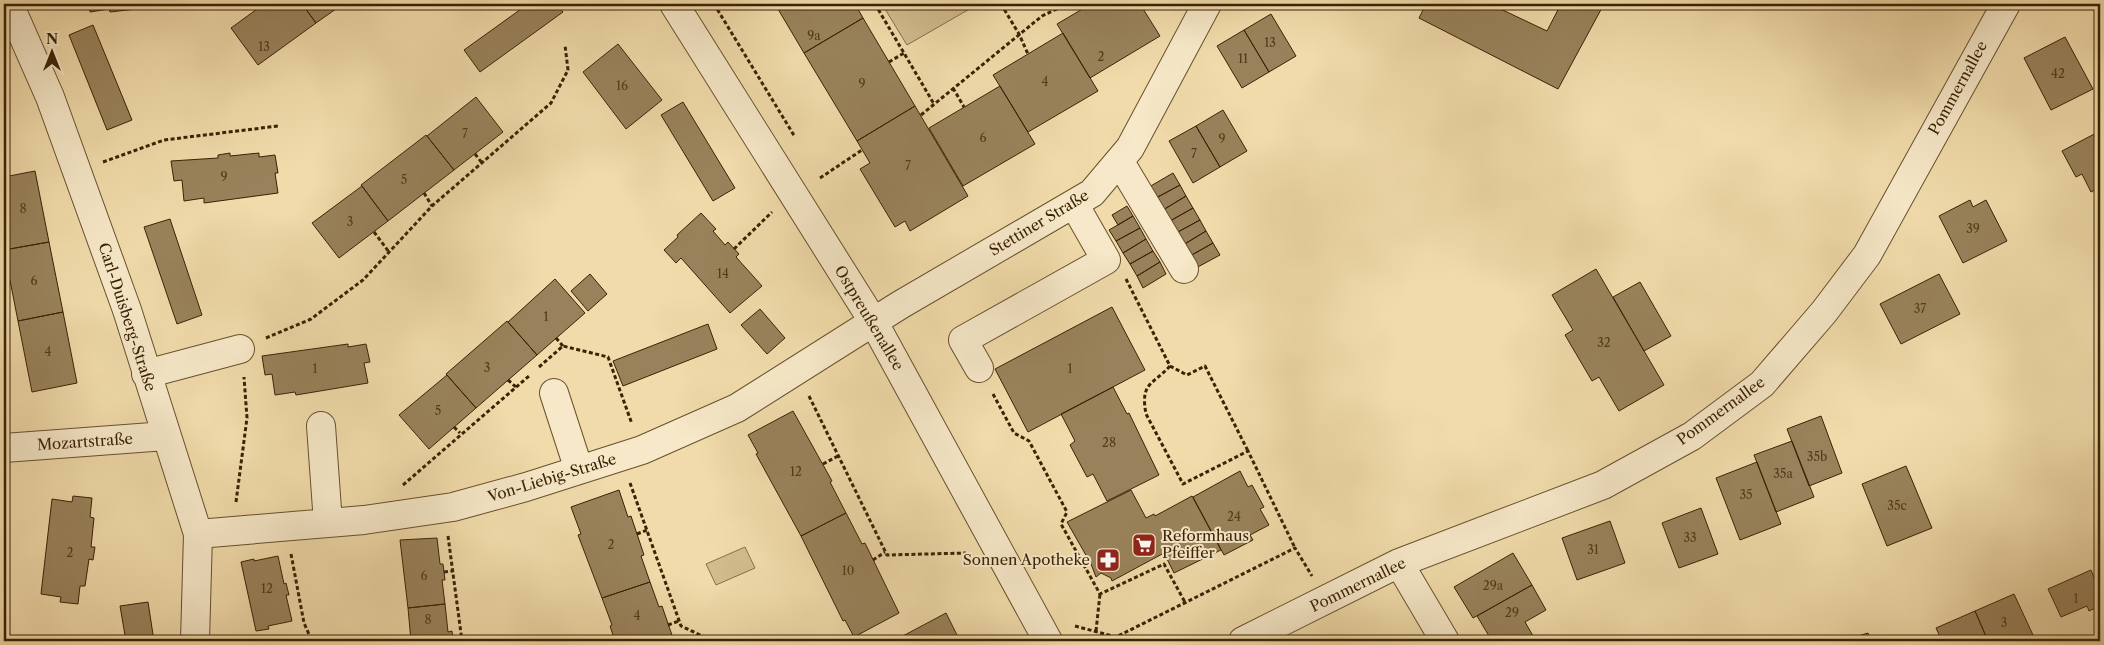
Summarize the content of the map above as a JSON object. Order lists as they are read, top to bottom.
{
  "streets": {
    "street": [
      "Pommernallee",
      "Stettiner Straße",
      "Carl-Duisberg-Straße",
      "Ostpreußenallee",
      "Mozartstraße",
      "Von-Liebig-Straße"
    ]
  },
  "crossings": [
    ["Stettiner Straße", "Ostpreußenallee"],
    ["Stettiner Straße", "Von-Liebig-Straße"],
    ["Carl-Duisberg-Straße", "Mozartstraße"],
    ["Carl-Duisberg-Straße", "Von-Liebig-Straße"],
    ["Ostpreußenallee", "Von-Liebig-Straße"]
  ],
  "places": {
    "supermarket": ["Reformhaus Pfeiffer"],
    "pharmacy": ["Sonnen Apotheke"]
  },
  "house_numbers": [
    "9a",
    "13",
    "13",
    "2",
    "11",
    "42",
    "4",
    "9",
    "16",
    "7",
    "6",
    "9",
    "7",
    "7",
    "9",
    "5",
    "8",
    "3",
    "39",
    "14",
    "6",
    "37",
    "1",
    "32",
    "4",
    "3",
    "1",
    "1",
    "5",
    "28",
    "35b",
    "12",
    "35a",
    "35",
    "35c",
    "24",
    "33",
    "2",
    "31",
    "2",
    "10",
    "6",
    "29a",
    "12",
    "1",
    "29",
    "4",
    "8",
    "3"
  ],
  "north": "top"
}
